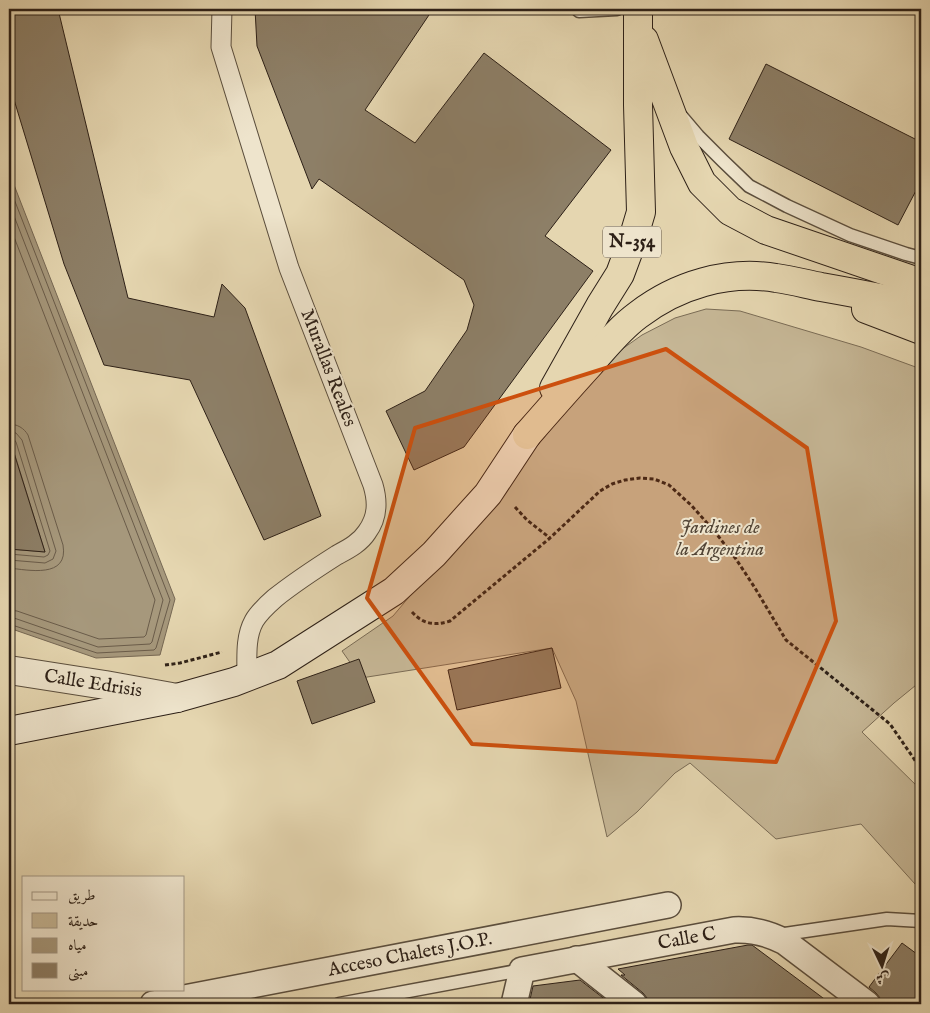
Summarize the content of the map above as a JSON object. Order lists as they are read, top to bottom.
{
  "streets": {
    "highway": ["N-354"],
    "main road": ["Calle Edrisis"],
    "street": ["Murallas Reales", "Calle C", "Acceso Chalets J.O.P."]
  },
  "crossings": [
    ["N-354", "Murallas Reales"],
    ["N-354", "Calle Edrisis"]
  ],
  "parks": ["Jardines de la Argentina"],
  "legend": [
    "طريق",
    "حديقة",
    "مياه",
    "مبنى"
  ],
  "north": "bottom"
}
